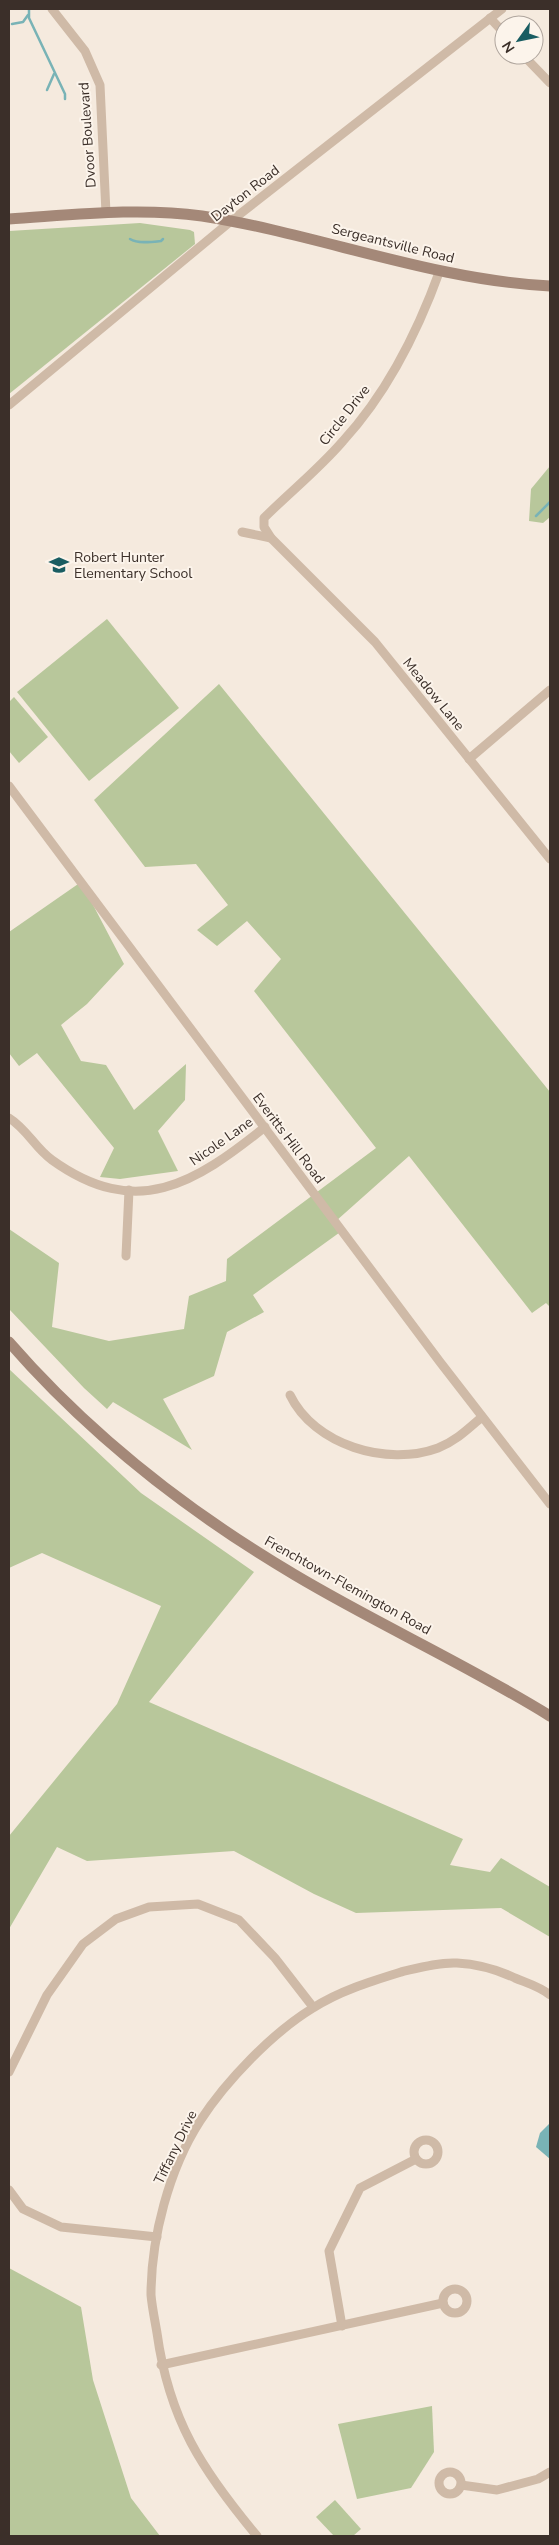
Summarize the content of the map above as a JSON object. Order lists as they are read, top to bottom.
{
  "streets": {
    "main road": ["Sergeantsville Road", "Frenchtown-Flemington Road"],
    "street": [
      "Dvoor Boulevard",
      "Dayton Road",
      "Circle Drive",
      "Meadow Lane",
      "Everitts Hill Road",
      "Nicole Lane",
      "Tiffany Drive"
    ]
  },
  "crossings": [
    ["Dvoor Boulevard", "Sergeantsville Road"],
    ["Dayton Road", "Sergeantsville Road"],
    ["Sergeantsville Road", "Circle Drive"],
    ["Circle Drive", "Meadow Lane"],
    ["Everitts Hill Road", "Nicole Lane"]
  ],
  "places": {
    "school or university": ["Robert Hunter Elementary School"]
  },
  "north": "bottom left"
}
